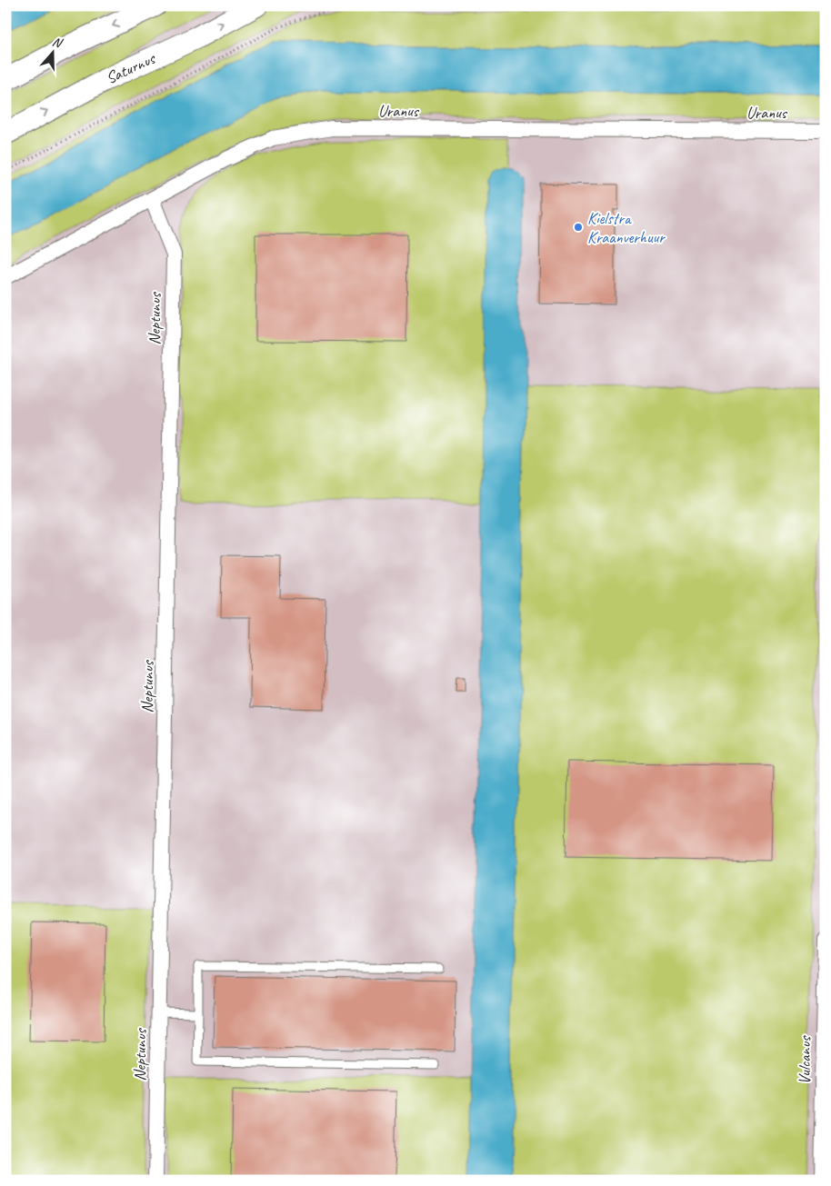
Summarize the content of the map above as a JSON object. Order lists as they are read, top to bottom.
{
  "streets": {
    "main road": ["Saturnus"],
    "street": ["Uranus", "Neptunus", "Vulcanus"]
  },
  "crossings": [
    ["Uranus", "Neptunus"]
  ],
  "places": ["Kielstra Kraanverhuur"],
  "north": "top"
}
